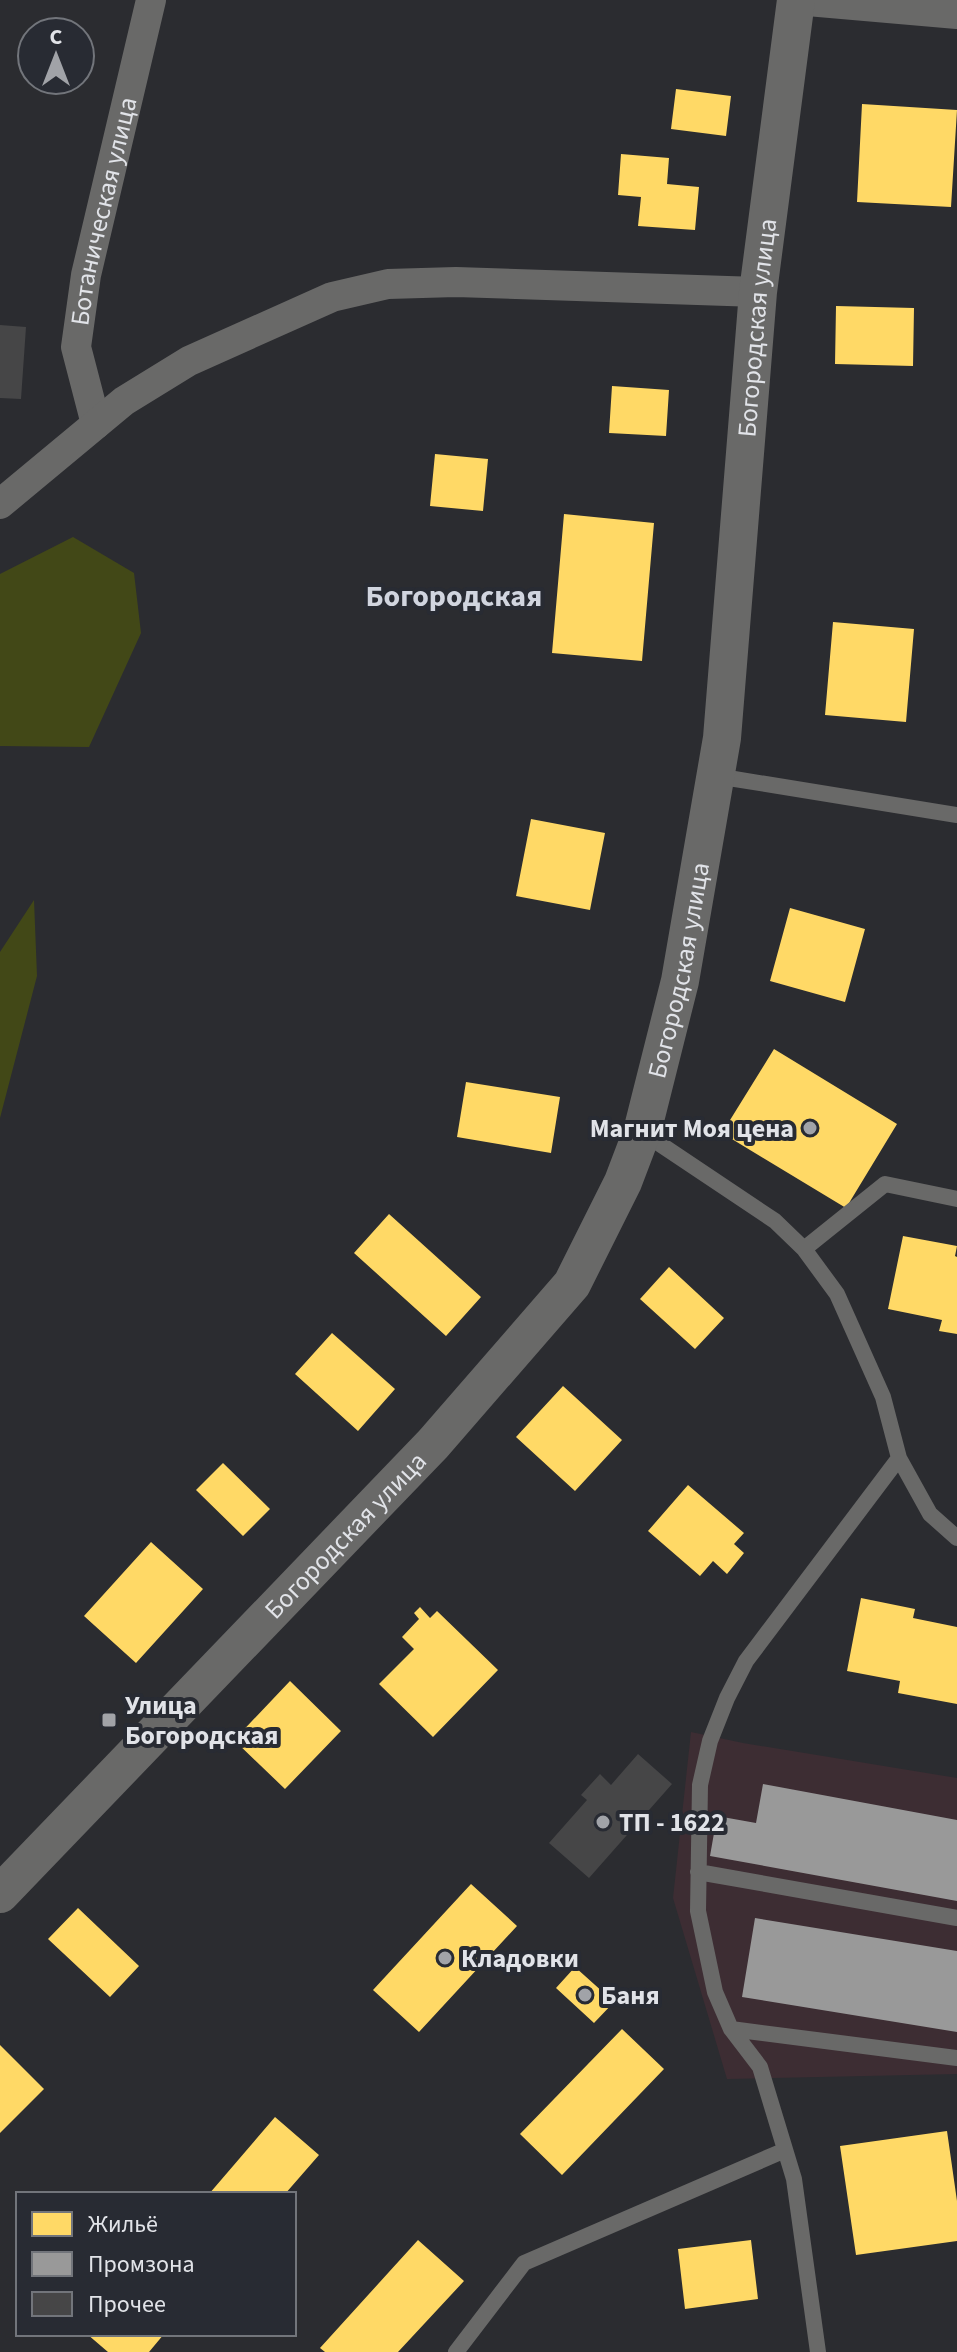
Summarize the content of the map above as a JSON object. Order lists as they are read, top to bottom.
{
  "streets": {
    "street": ["Ботаническая улица", "Богородская улица"]
  },
  "districts": ["Богородская"],
  "places": {
    "other": [
      "Магнит Моя цена",
      "ТП - 1622",
      "Кладовки",
      "Баня"
    ],
    "transit": ["Улица Богородская"]
  },
  "legend": ["Жильё", "Промзона", "Прочее"],
  "north": "top"
}
